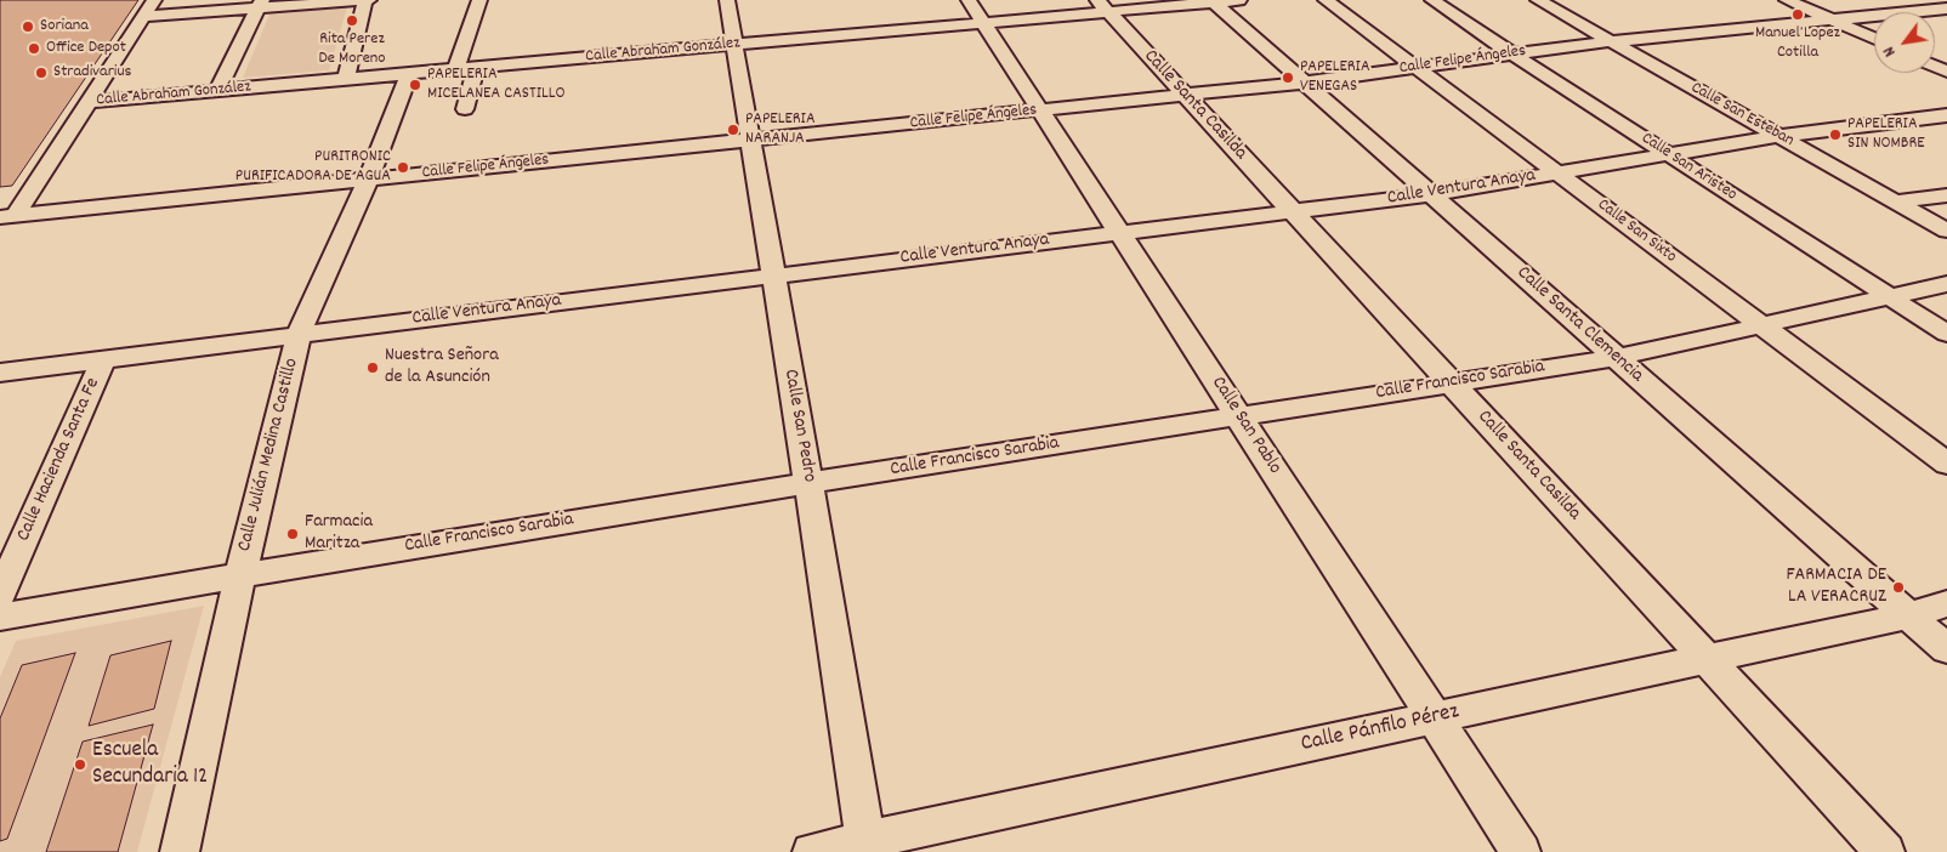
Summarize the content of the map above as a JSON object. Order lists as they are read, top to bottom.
{
  "streets": {
    "street": [
      "Calle Abraham González",
      "Calle Felipe Ángeles",
      "Calle Santa Casilda",
      "Calle San Esteban",
      "Calle San Aristeo",
      "Calle Ventura Anaya",
      "Calle San Sixto",
      "Calle Santa Clemencia",
      "Calle Francisco Sarabia",
      "Calle San Pedro",
      "Calle San Pablo",
      "Calle Julián Medina Castillo",
      "Calle Hacienda Santa Fe",
      "Calle Pánfilo Pérez"
    ]
  },
  "crossings": [
    ["Calle Abraham González", "Calle Santa Casilda"],
    ["Calle Abraham González", "Calle Santa Clemencia"],
    ["Calle Abraham González", "Calle San Pedro"],
    ["Calle Abraham González", "Calle San Pablo"],
    ["Calle Abraham González", "Calle Julián Medina Castillo"],
    ["Calle Felipe Ángeles", "Calle Santa Casilda"],
    ["Calle Felipe Ángeles", "Calle San Esteban"],
    ["Calle Felipe Ángeles", "Calle San Aristeo"],
    ["Calle Felipe Ángeles", "Calle San Sixto"],
    ["Calle Felipe Ángeles", "Calle Santa Clemencia"],
    ["Calle Felipe Ángeles", "Calle San Pedro"],
    ["Calle Felipe Ángeles", "Calle San Pablo"],
    ["Calle Felipe Ángeles", "Calle Julián Medina Castillo"],
    ["Calle Santa Casilda", "Calle Ventura Anaya"],
    ["Calle Santa Casilda", "Calle Francisco Sarabia"],
    ["Calle Santa Casilda", "Calle Pánfilo Pérez"],
    ["Calle San Esteban", "Calle Ventura Anaya"],
    ["Calle San Aristeo", "Calle Ventura Anaya"],
    ["Calle San Aristeo", "Calle Francisco Sarabia"],
    ["Calle Ventura Anaya", "Calle San Sixto"],
    ["Calle Ventura Anaya", "Calle Santa Clemencia"],
    ["Calle Ventura Anaya", "Calle San Pedro"],
    ["Calle Ventura Anaya", "Calle San Pablo"],
    ["Calle Ventura Anaya", "Calle Julián Medina Castillo"],
    ["Calle Ventura Anaya", "Calle Hacienda Santa Fe"],
    ["Calle San Sixto", "Calle Francisco Sarabia"],
    ["Calle Santa Clemencia", "Calle Francisco Sarabia"],
    ["Calle Santa Clemencia", "Calle Pánfilo Pérez"],
    ["Calle Francisco Sarabia", "Calle San Pedro"],
    ["Calle Francisco Sarabia", "Calle San Pablo"],
    ["Calle Francisco Sarabia", "Calle Julián Medina Castillo"],
    ["Calle San Pedro", "Calle Pánfilo Pérez"],
    ["Calle San Pablo", "Calle Pánfilo Pérez"]
  ],
  "places": [
    "Manuel Lopez Cotilla",
    "Rita Perez De Moreno",
    "Soriana",
    "Office Depot",
    "Stradivarius",
    "PAPELERIA VENEGAS",
    "PAPELERIA MICELANEA CASTILLO",
    "PAPELERIA NARANJA",
    "PAPELERIA SIN NOMBRE",
    "PURITRONIC PURIFICADORA DE AGUA",
    "Nuestra Señora de la Asunción",
    "Farmacia Maritza",
    "FARMACIA DE LA VERACRUZ",
    "Escuela Secundaria 12"
  ],
  "north": "bottom left"
}
